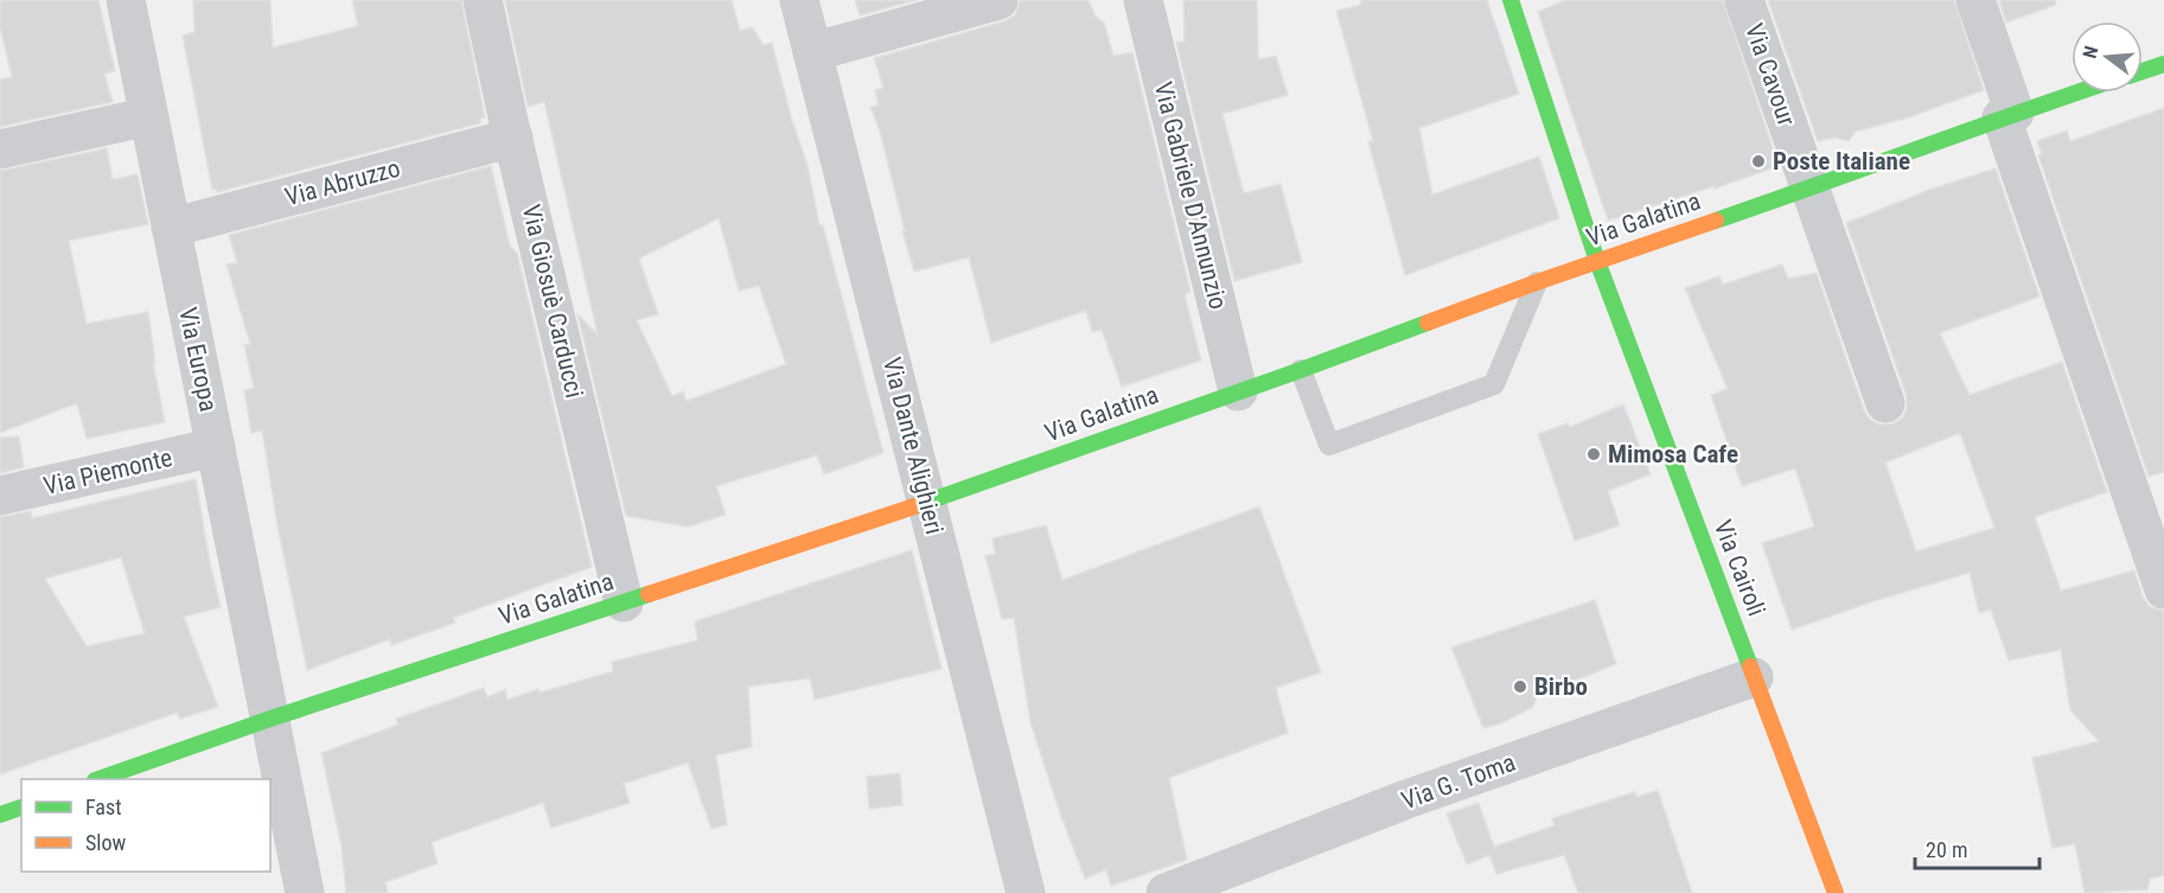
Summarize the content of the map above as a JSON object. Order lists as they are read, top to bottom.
{
  "streets": {
    "street": [
      "Via Cavour",
      "Via Abruzzo",
      "Via Gabriele D'Annunzio",
      "Via Galatina",
      "Via Giosuè Carducci",
      "Via Europa",
      "Via Dante Alighieri",
      "Via Piemonte",
      "Via Cairoli",
      "Via G. Toma"
    ]
  },
  "crossings": [
    ["Via Cavour", "Via Galatina"],
    ["Via Abruzzo", "Via Giosuè Carducci"],
    ["Via Abruzzo", "Via Europa"],
    ["Via Gabriele D'Annunzio", "Via Galatina"],
    ["Via Galatina", "Via Giosuè Carducci"],
    ["Via Galatina", "Via Europa"],
    ["Via Galatina", "Via Dante Alighieri"],
    ["Via Galatina", "Via Cairoli"],
    ["Via Europa", "Via Piemonte"],
    ["Via Cairoli", "Via G. Toma"]
  ],
  "places": ["Poste Italiane", "Mimosa Cafe", "Birbo"],
  "legend": ["Fast", "Slow"],
  "scale_bar": "20 m",
  "north": "left"
}
